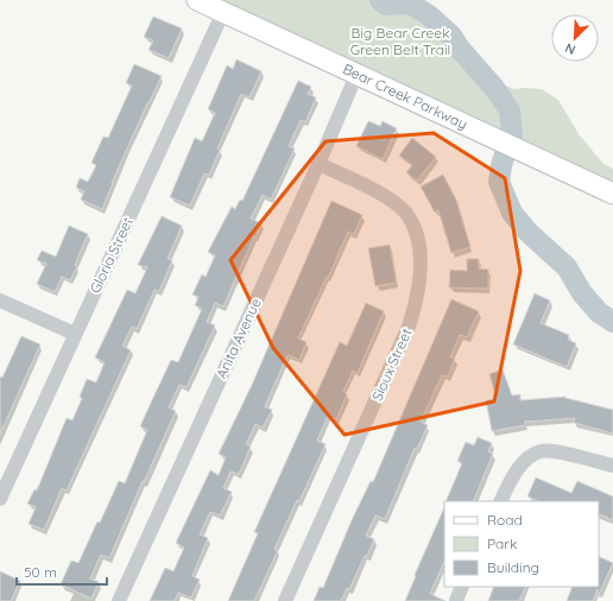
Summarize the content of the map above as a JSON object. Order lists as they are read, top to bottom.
{
  "streets": {
    "main road": ["Bear Creek Parkway"],
    "street": ["Gloria Street", "Anita Avenue", "Sioux Street"]
  },
  "crossings": [
    ["Bear Creek Parkway", "Gloria Street"],
    ["Bear Creek Parkway", "Anita Avenue"],
    ["Anita Avenue", "Sioux Street"]
  ],
  "parks": ["Big Bear Creek Green Belt Trail"],
  "legend": ["Road", "Park", "Building"],
  "scale_bar": "50 m",
  "north": "bottom left"
}
